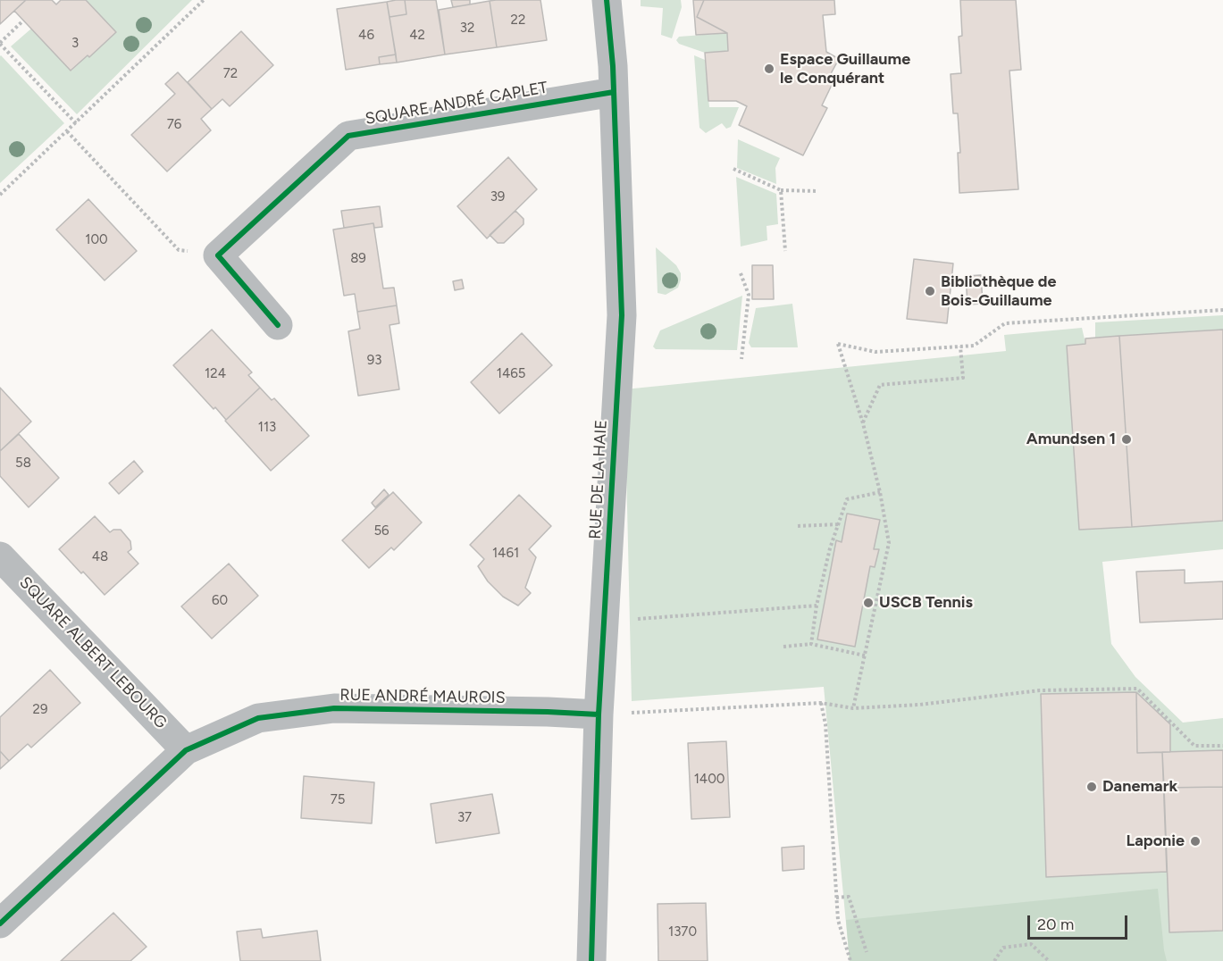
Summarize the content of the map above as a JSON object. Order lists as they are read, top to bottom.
{
  "streets": {
    "street": [
      "SQUARE ANDRÉ CAPLET",
      "RUE DE LA HAIE",
      "SQUARE ALBERT LEBOURG",
      "RUE ANDRÉ MAUROIS"
    ]
  },
  "crossings": [
    ["SQUARE ANDRÉ CAPLET", "RUE DE LA HAIE"],
    ["RUE DE LA HAIE", "RUE ANDRÉ MAUROIS"],
    ["SQUARE ALBERT LEBOURG", "RUE ANDRÉ MAUROIS"]
  ],
  "places": [
    "Espace Guillaume le Conquérant",
    "Bibliothèque de Bois-Guillaume",
    "Amundsen 1",
    "USCB Tennis",
    "Danemark",
    "Laponie"
  ],
  "house_numbers": [
    "22",
    "32",
    "46",
    "42",
    "3",
    "72",
    "76",
    "39",
    "100",
    "89",
    "93",
    "124",
    "1465",
    "113",
    "58",
    "56",
    "1461",
    "48",
    "60",
    "29",
    "1400",
    "75",
    "37",
    "1370"
  ],
  "scale_bar": "20 m"
}
